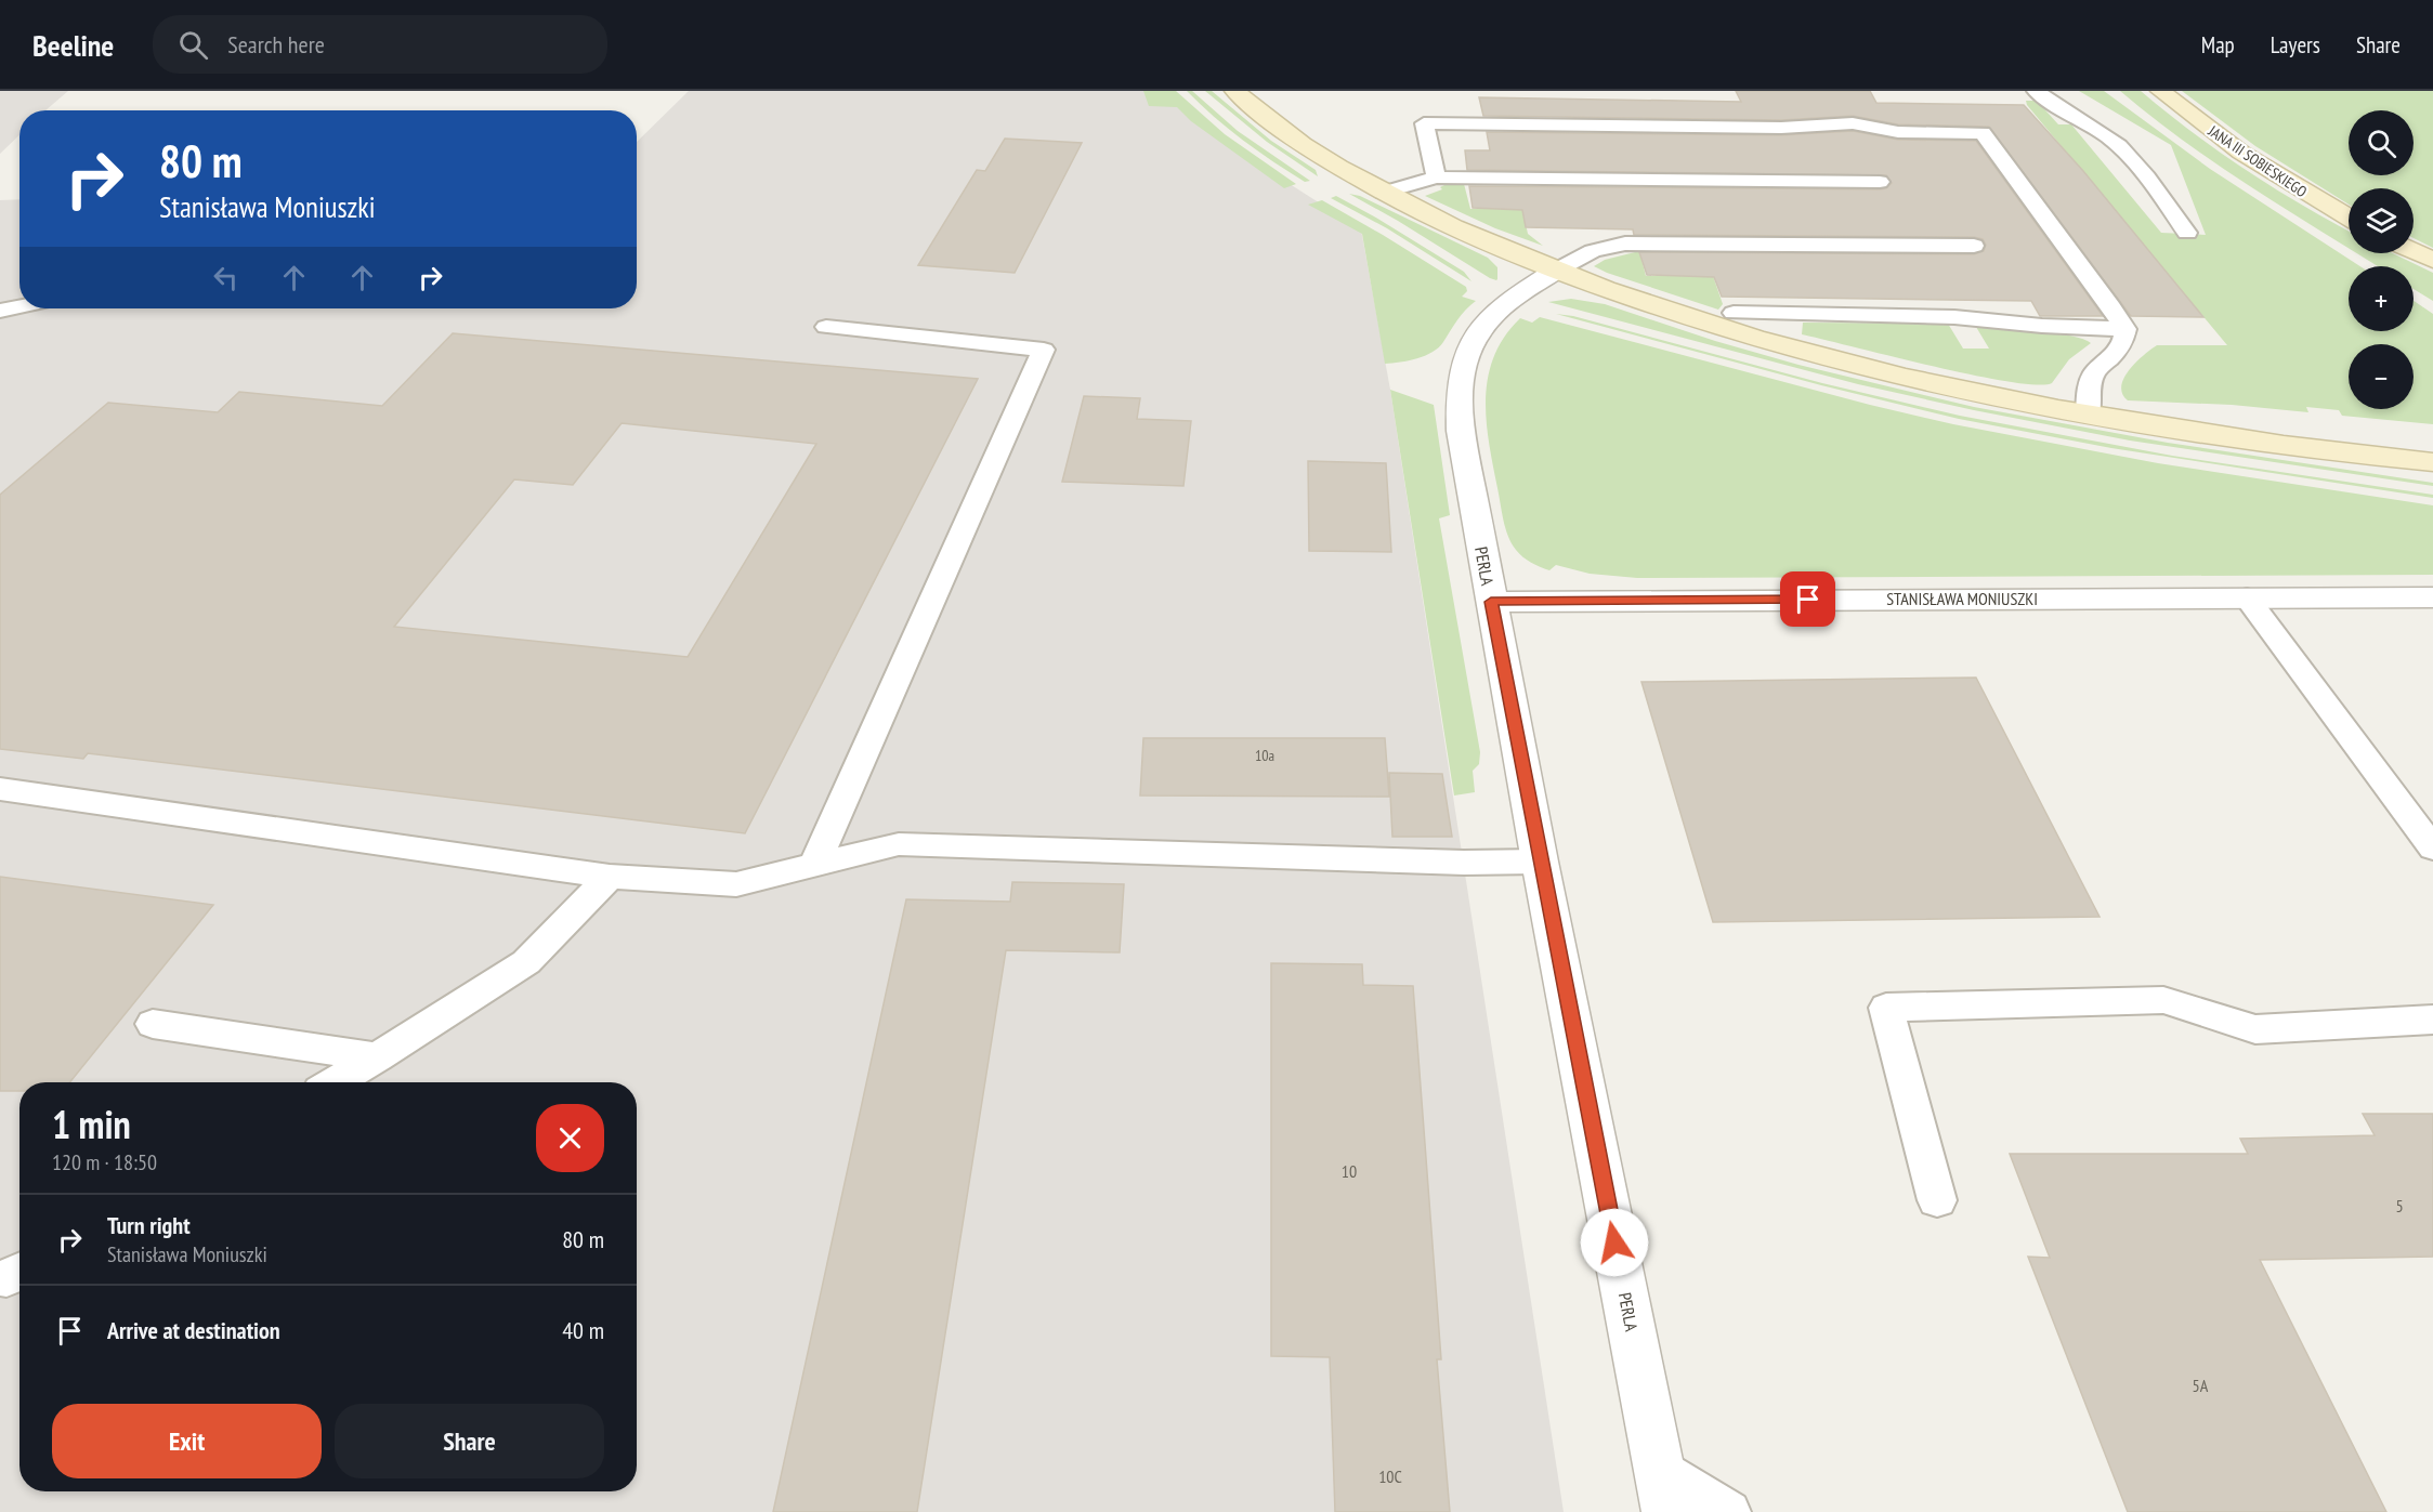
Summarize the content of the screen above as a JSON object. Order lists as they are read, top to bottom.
{
  "streets": {
    "street": ["JANA III SOBIESKIEGO", "PERLA", "STANISŁAWA MONIUSZKI"]
  },
  "crossings": [
    ["PERLA", "STANISŁAWA MONIUSZKI"]
  ],
  "house_numbers": [
    "10a",
    "10",
    "5",
    "5A",
    "10C"
  ],
  "page": {
    "header": "Beeline",
    "search": "Search here",
    "nav": ["Map", "Layers", "Share"],
    "map_buttons": ["+", "−"],
    "turn": ["80 m", "Stanisława Moniuszki"],
    "heading": ["1 min", "120 m · 18:50"],
    "list": [
      {
        "name": "Turn right",
        "note": "Stanisława Moniuszki",
        "value": "80 m"
      },
      {
        "name": "Arrive at destination",
        "value": "40 m"
      }
    ],
    "buttons": ["Exit", "Share"]
  }
}
